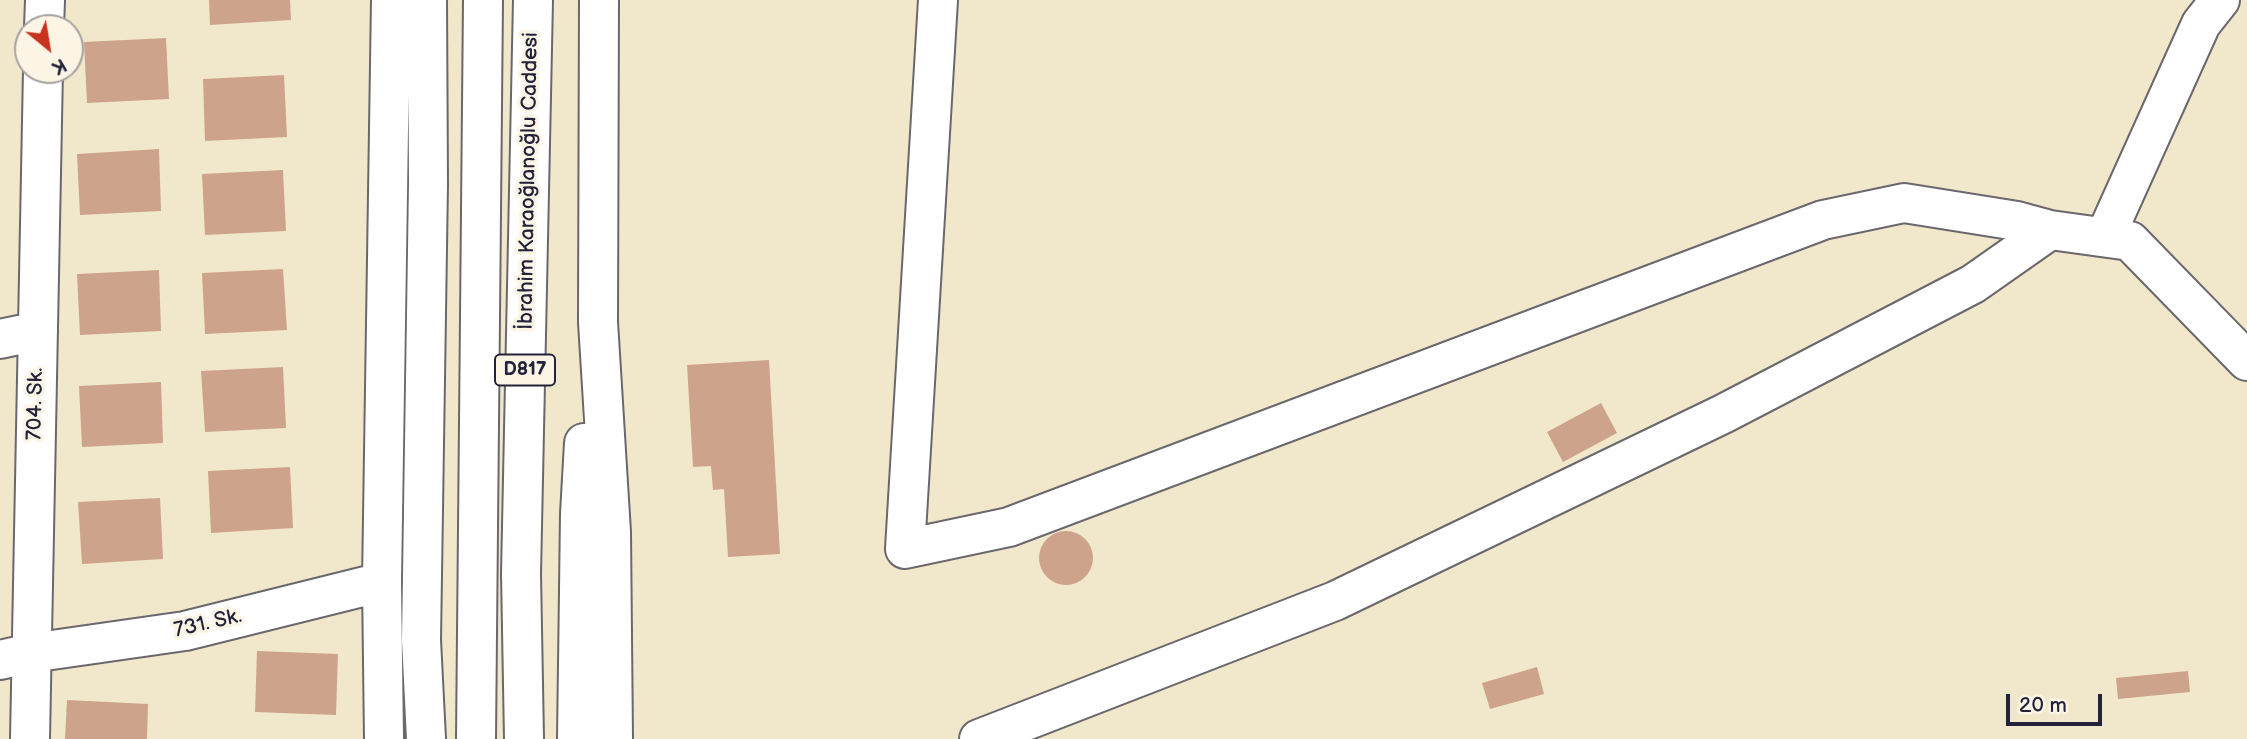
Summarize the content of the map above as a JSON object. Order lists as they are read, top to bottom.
{
  "streets": {
    "main road": [
      "İbrahim Karaoğlanoğlu Caddesi",
      "D817",
      "704. Sk.",
      "731. Sk."
    ]
  },
  "crossings": [
    ["704. Sk.", "731. Sk."]
  ],
  "scale_bar": "20 m",
  "north": "bottom right"
}
